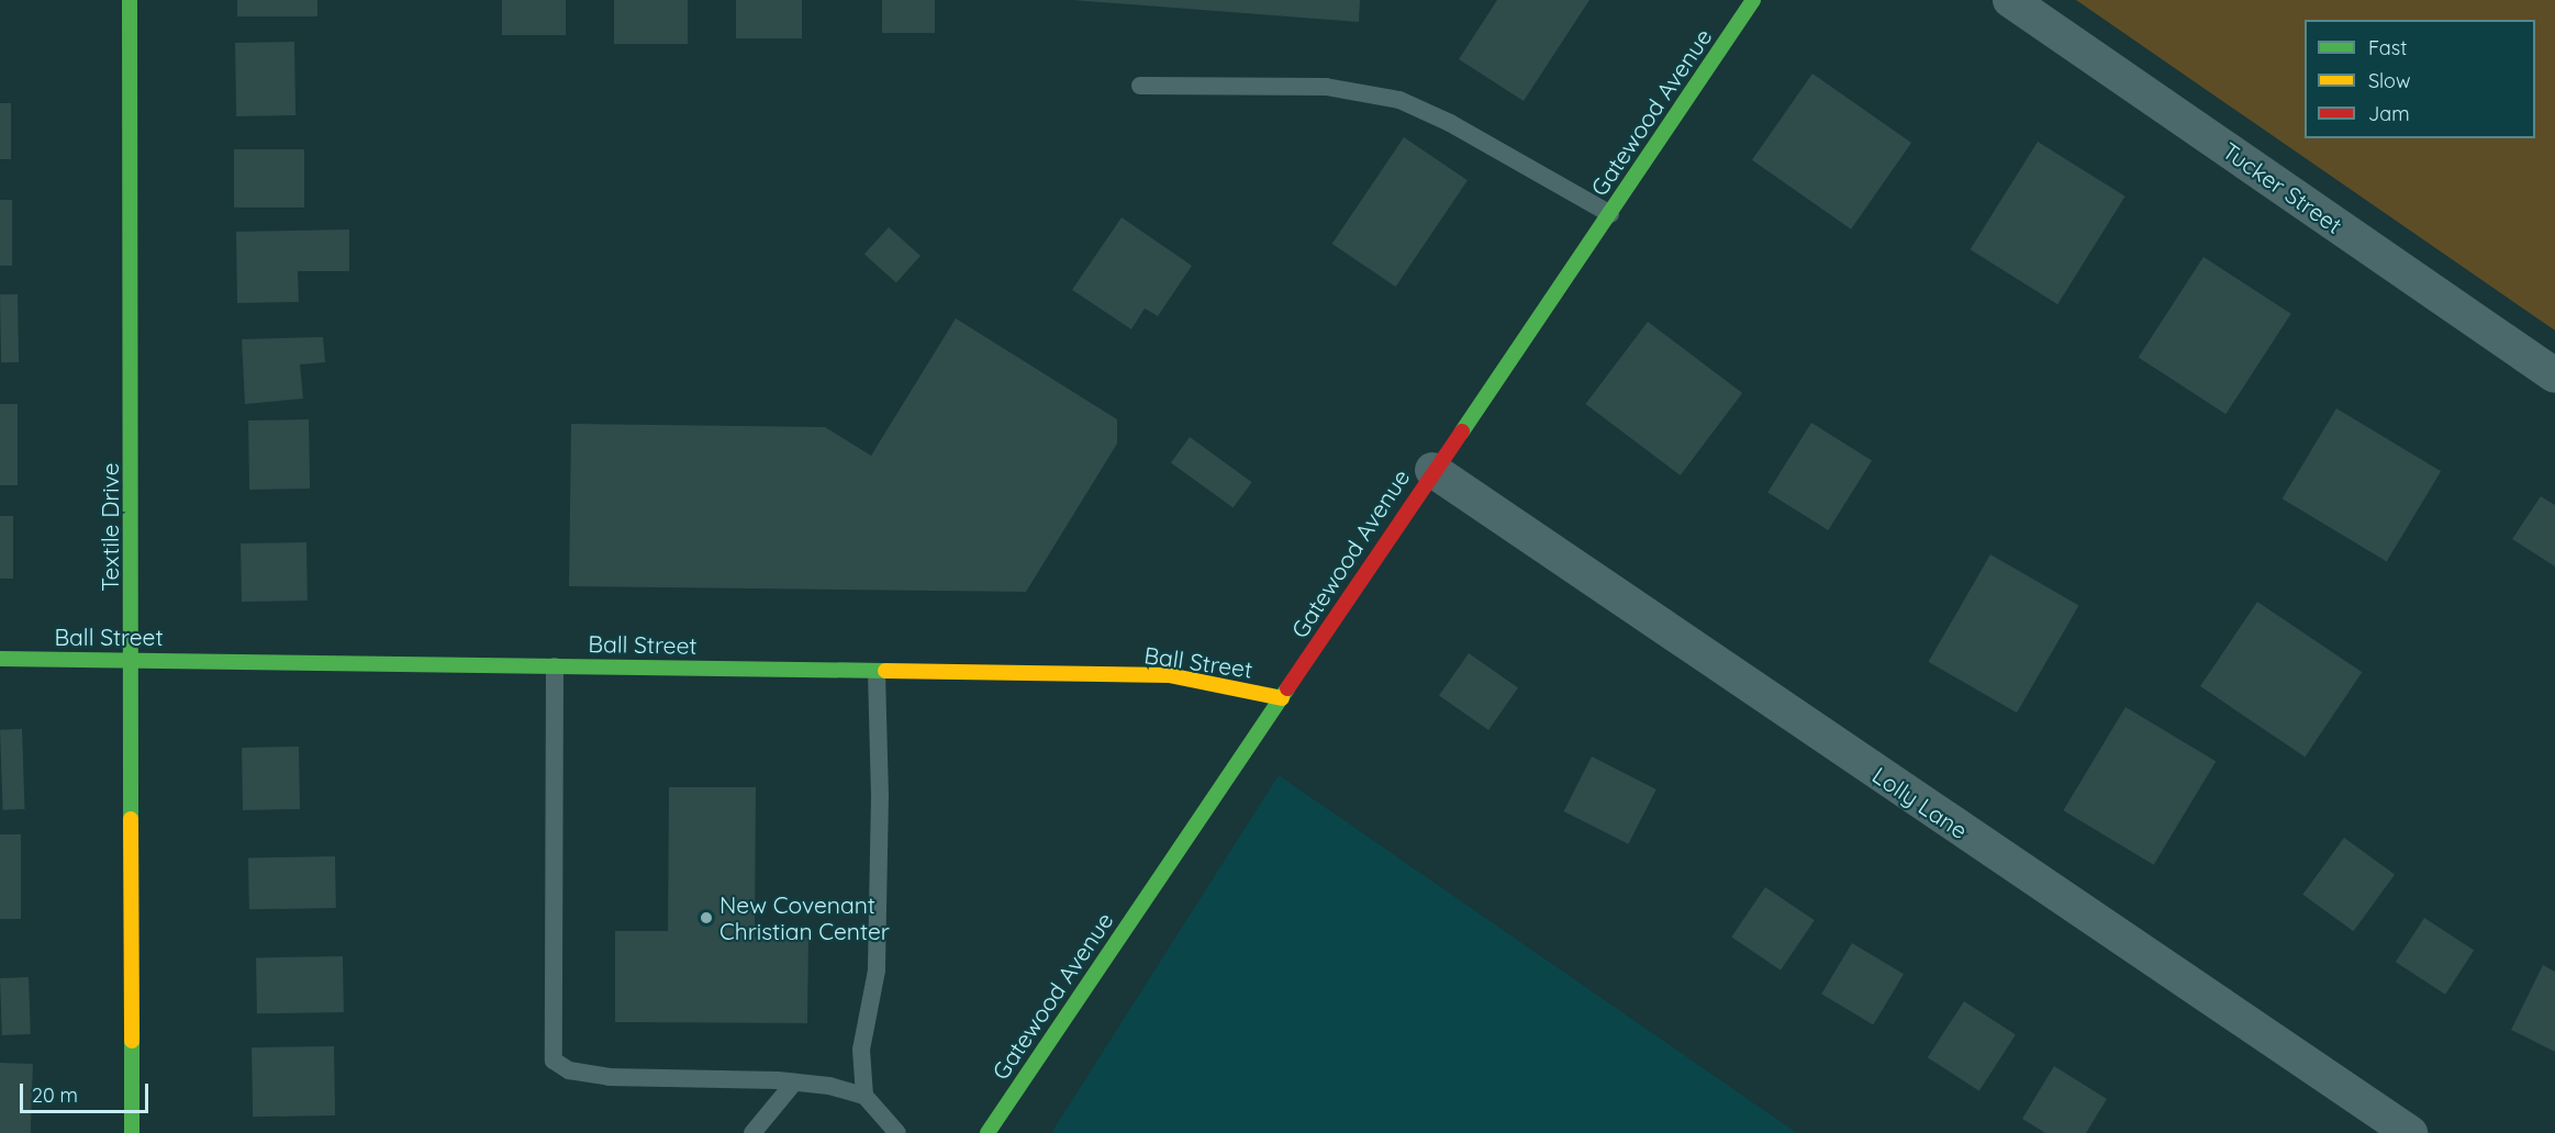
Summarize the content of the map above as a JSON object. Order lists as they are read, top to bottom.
{
  "streets": {
    "street": [
      "Gatewood Avenue",
      "Tucker Street",
      "Textile Drive",
      "Ball Street",
      "Lolly Lane"
    ]
  },
  "crossings": [
    ["Gatewood Avenue", "Ball Street"],
    ["Gatewood Avenue", "Lolly Lane"],
    ["Textile Drive", "Ball Street"]
  ],
  "places": ["New Covenant Christian Center"],
  "legend": ["Fast", "Slow", "Jam"],
  "scale_bar": "20 m"
}
